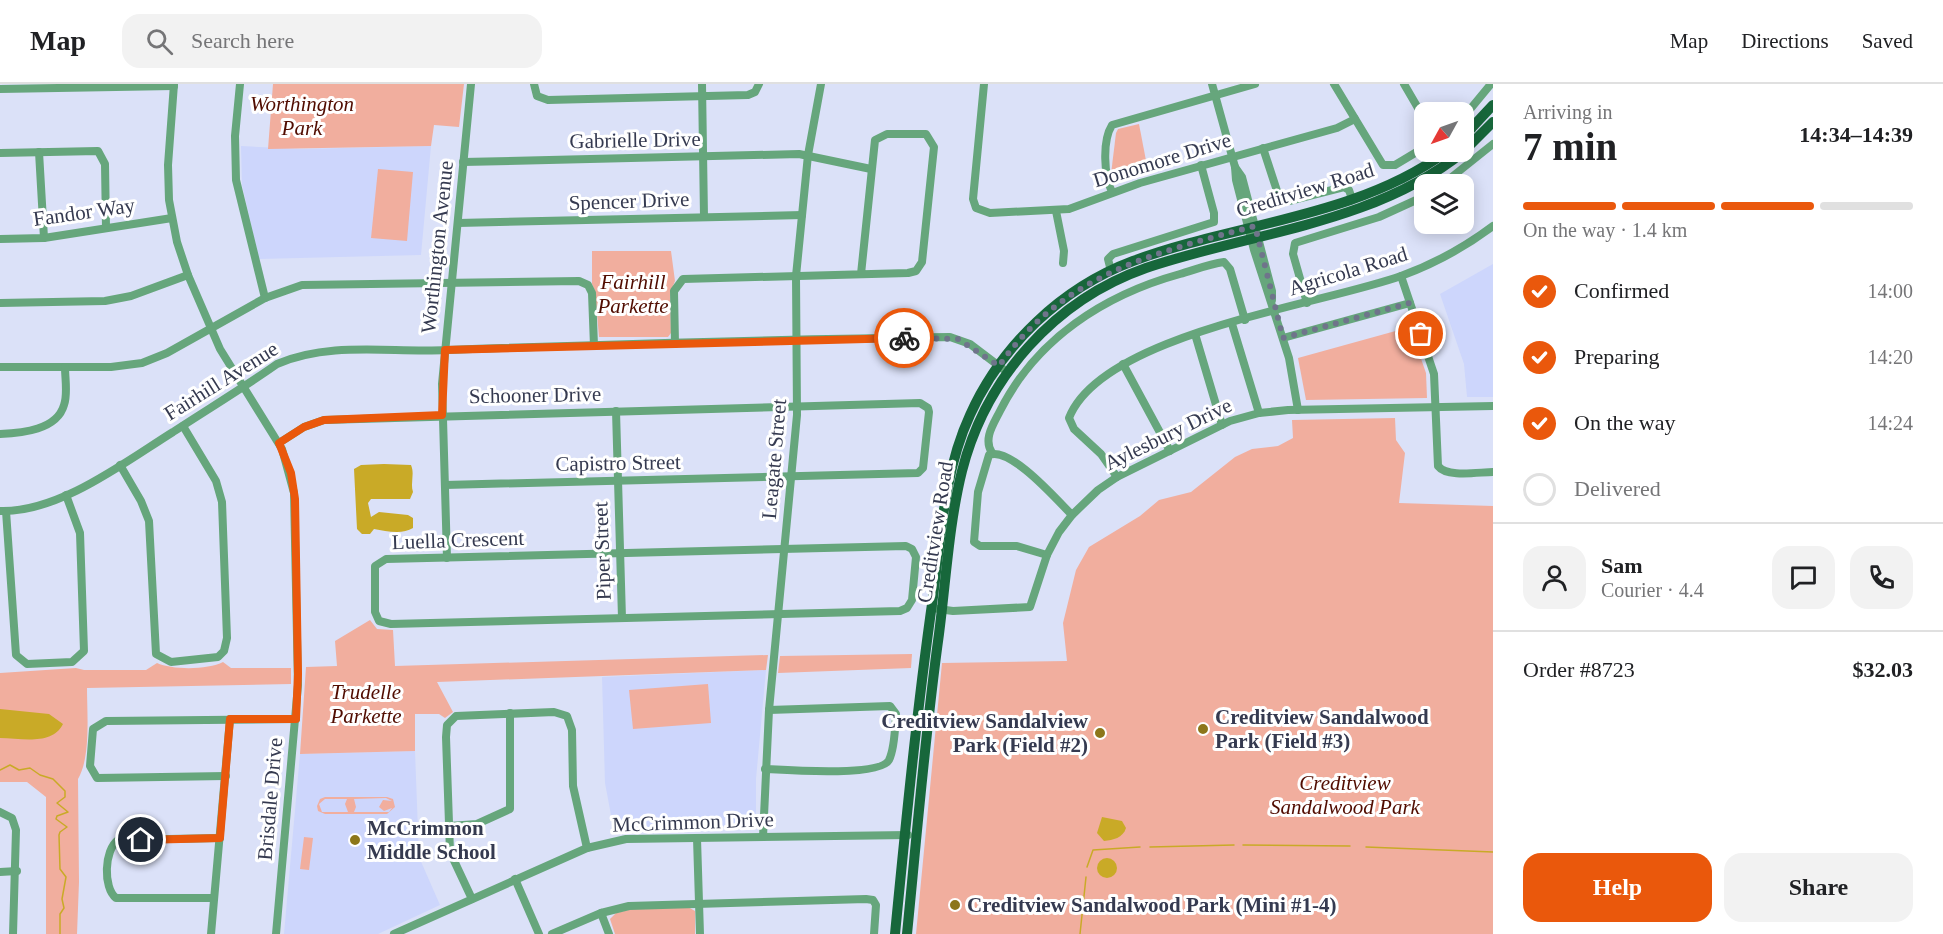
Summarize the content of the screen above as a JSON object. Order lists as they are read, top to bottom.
{
  "streets": {
    "main road": ["Creditview Road"],
    "street": [
      "Gabrielle Drive",
      "Donomore Drive",
      "Spencer Drive",
      "Fandor Way",
      "Worthington Avenue",
      "Agricola Road",
      "Fairhill Avenue",
      "Schooner Drive",
      "Aylesbury Drive",
      "Leagate Street",
      "Capistro Street",
      "Luella Crescent",
      "Piper Street",
      "Brisdale Drive",
      "McCrimmon Drive"
    ]
  },
  "crossings": [
    ["Gabrielle Drive", "Worthington Avenue"],
    ["Gabrielle Drive", "Leagate Street"],
    ["Creditview Road", "Fairhill Avenue"],
    ["Creditview Road", "Aylesbury Drive"],
    ["Creditview Road", "McCrimmon Drive"],
    ["Spencer Drive", "Worthington Avenue"],
    ["Spencer Drive", "Leagate Street"],
    ["Fandor Way", "Brisdale Drive"],
    ["Worthington Avenue", "Fairhill Avenue"],
    ["Worthington Avenue", "Schooner Drive"],
    ["Worthington Avenue", "Capistro Street"],
    ["Worthington Avenue", "Luella Crescent"],
    ["Agricola Road", "Aylesbury Drive"],
    ["Fairhill Avenue", "Leagate Street"],
    ["Fairhill Avenue", "Brisdale Drive"],
    ["Schooner Drive", "Leagate Street"],
    ["Schooner Drive", "Capistro Street"],
    ["Schooner Drive", "Piper Street"],
    ["Schooner Drive", "Brisdale Drive"],
    ["Leagate Street", "Capistro Street"],
    ["Leagate Street", "Luella Crescent"],
    ["Leagate Street", "McCrimmon Drive"],
    ["Capistro Street", "Piper Street"],
    ["Luella Crescent", "Piper Street"]
  ],
  "parks": [
    "Worthington Park",
    "Fairhill Parkette",
    "Trudelle Parkette",
    "Creditview Sandalwood Park"
  ],
  "places": [
    "Creditview Sandalwood Park (Field #3)",
    "Creditview Sandalview Park (Field #2)",
    "McCrimmon Middle School",
    "Creditview Sandalwood Park (Mini #1-4)"
  ],
  "north": "bottom left",
  "page": {
    "header": "Map",
    "search": "Search here",
    "nav": ["Map", "Directions", "Saved"],
    "heading": ["7 min", "Arriving in", "14:34–14:39"],
    "panel": [
      "Sam",
      "Courier · 4.4",
      "Order #8723",
      "$32.03"
    ],
    "bar": "On the way · 1.4 km",
    "list": [
      ["Confirmed", "14:00"],
      ["Preparing", "14:20"],
      ["On the way", "14:24"],
      "Delivered"
    ],
    "buttons": ["Help", "Share"]
  }
}
